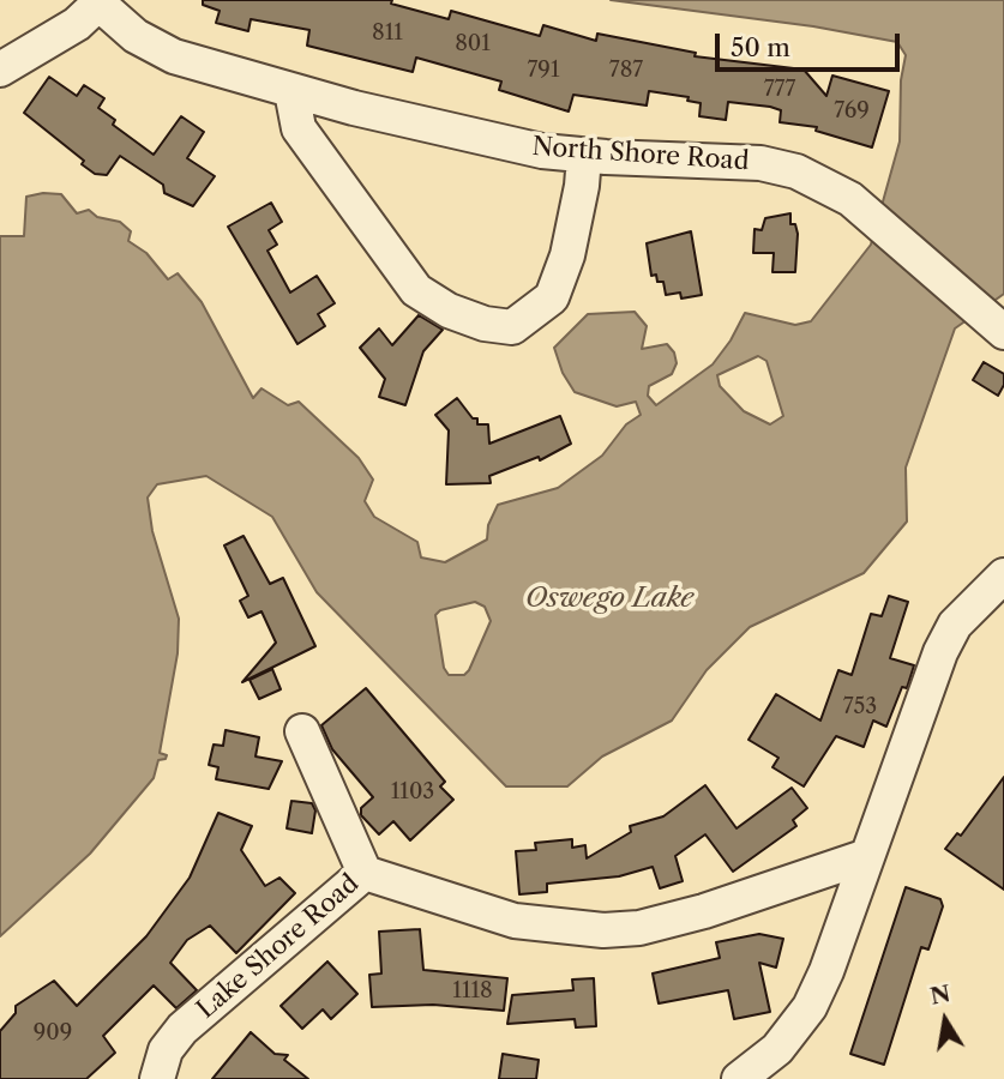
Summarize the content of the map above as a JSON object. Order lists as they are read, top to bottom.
{
  "streets": {
    "street": ["North Shore Road", "Lake Shore Road"]
  },
  "water": ["Oswego Lake"],
  "house_numbers": [
    "811",
    "801",
    "791",
    "787",
    "777",
    "769",
    "753",
    "1103",
    "1118",
    "909"
  ],
  "scale_bar": "50 m",
  "north": "top"
}
